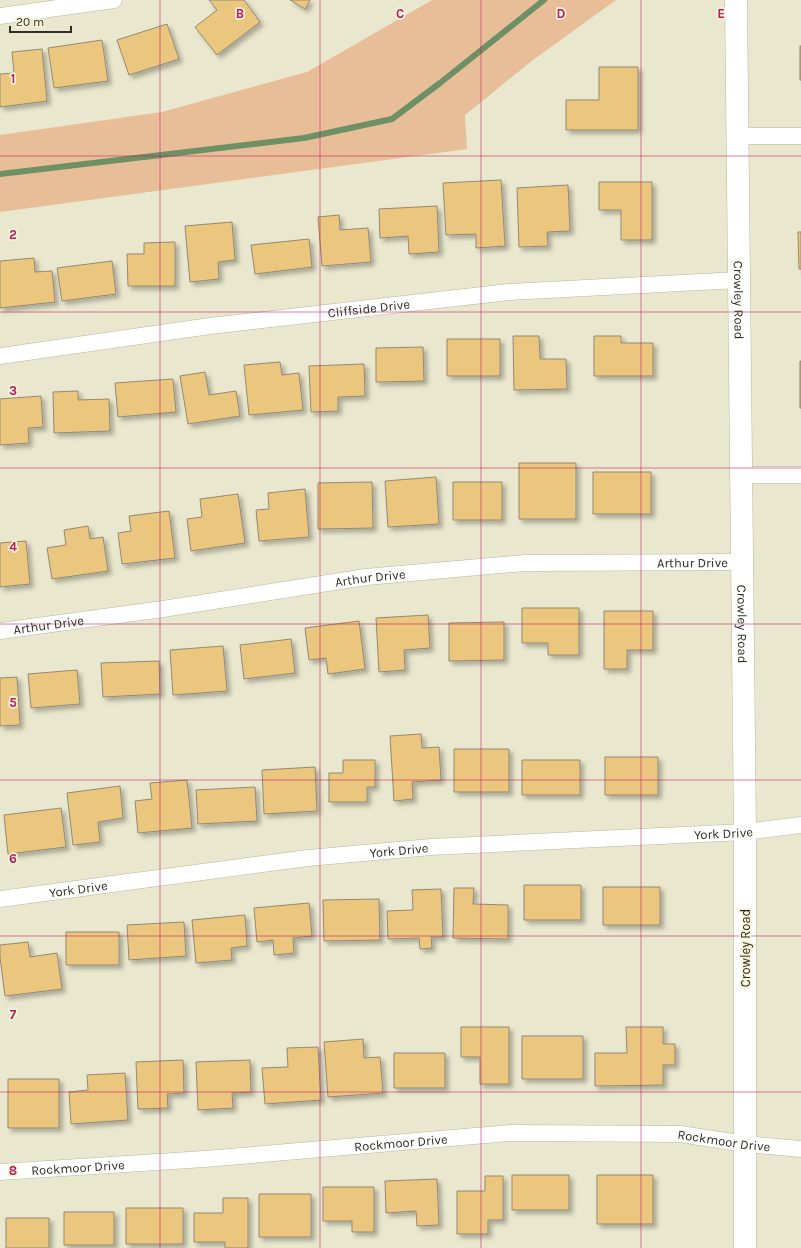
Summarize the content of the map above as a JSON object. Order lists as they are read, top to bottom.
{
  "streets": {
    "main road": ["Crowley Road"],
    "street": [
      "Cliffside Drive",
      "Arthur Drive",
      "York Drive",
      "Rockmoor Drive"
    ]
  },
  "crossings": [
    ["Crowley Road", "Cliffside Drive"],
    ["Crowley Road", "Arthur Drive"],
    ["Crowley Road", "York Drive"],
    ["Crowley Road", "Rockmoor Drive"]
  ],
  "scale_bar": "20 m",
  "grid": {
    "columns": [
      "B",
      "C",
      "D",
      "E"
    ],
    "rows": [
      "1",
      "2",
      "3",
      "4",
      "5",
      "6",
      "7",
      "8"
    ]
  }
}
